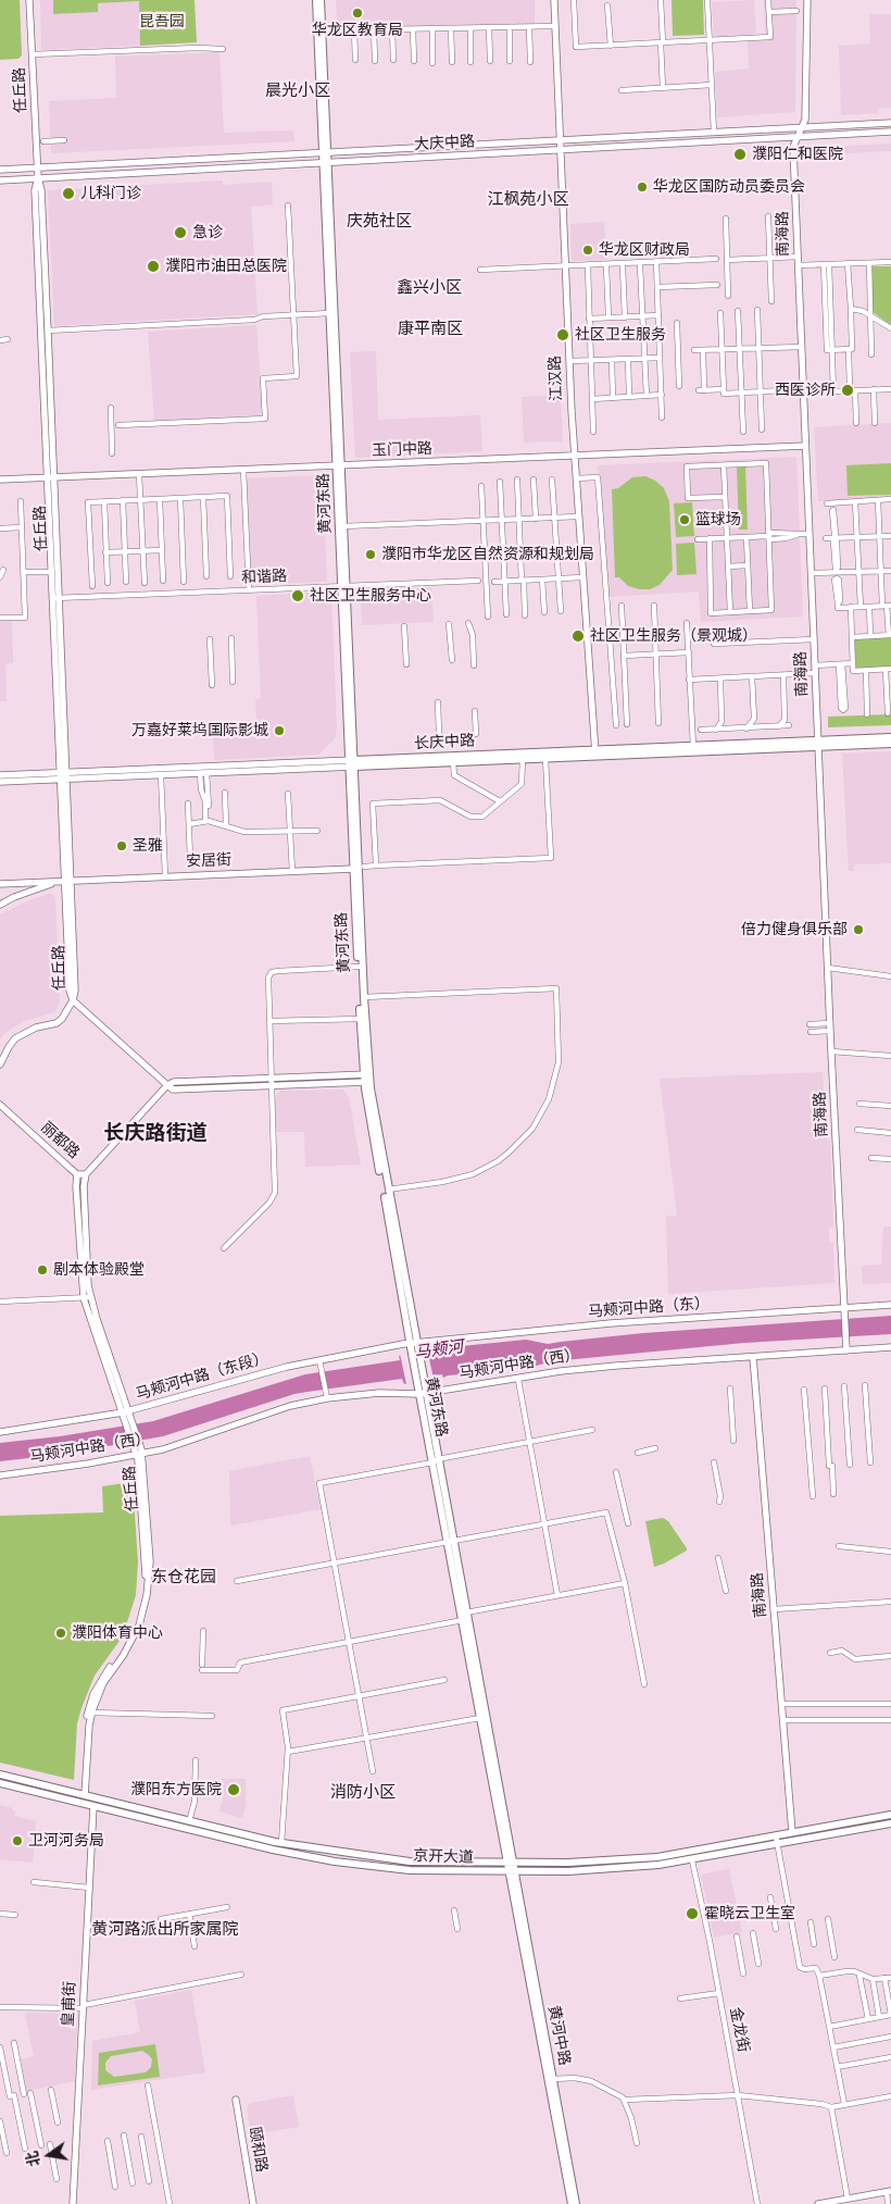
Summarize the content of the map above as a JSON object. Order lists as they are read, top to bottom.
{
  "streets": {
    "main road": [
      "黄河东路",
      "长庆中路",
      "京开大道",
      "黄河中路"
    ],
    "street": [
      "任丘路",
      "大庆中路",
      "南海路",
      "江汉路",
      "玉门中路",
      "和谐路",
      "安居街",
      "丽都路",
      "马颊河中路（东）",
      "马颊河中路（西）",
      "马颊河中路（东段）",
      "皇甫街",
      "金龙街",
      "颐和路"
    ]
  },
  "crossings": [
    ["任丘路", "大庆中路"],
    ["任丘路", "玉门中路"],
    ["任丘路", "和谐路"],
    ["任丘路", "长庆中路"],
    ["任丘路", "安居街"],
    ["任丘路", "丽都路"],
    ["任丘路", "马颊河中路（西）"],
    ["任丘路", "马颊河中路（东段）"],
    ["任丘路", "京开大道"],
    ["大庆中路", "南海路"],
    ["大庆中路", "江汉路"],
    ["大庆中路", "黄河东路"],
    ["南海路", "玉门中路"],
    ["南海路", "长庆中路"],
    ["南海路", "马颊河中路（东）"],
    ["南海路", "马颊河中路（西）"],
    ["南海路", "京开大道"],
    ["江汉路", "玉门中路"],
    ["江汉路", "长庆中路"],
    ["玉门中路", "黄河东路"],
    ["黄河东路", "和谐路"],
    ["黄河东路", "长庆中路"],
    ["黄河东路", "安居街"],
    ["黄河东路", "马颊河中路（东）"],
    ["黄河东路", "马颊河中路（西）"],
    ["黄河东路", "马颊河中路（东段）"],
    ["黄河东路", "京开大道"],
    ["黄河东路", "黄河中路"],
    ["马颊河中路（东）", "马颊河中路（东段）"],
    ["京开大道", "皇甫街"],
    ["京开大道", "金龙街"],
    ["京开大道", "黄河中路"]
  ],
  "districts": [
    "晨光小区",
    "江枫苑小区",
    "庆苑社区",
    "鑫兴小区",
    "康平南区",
    "长庆路街道",
    "东仓花园",
    "消防小区",
    "黄河路派出所家属院"
  ],
  "water": ["马颊河"],
  "parks": ["昆吾园"],
  "places": [
    "华龙区教育局",
    "濮阳仁和医院",
    "华龙区国防动员委员会",
    "儿科门诊",
    "急诊",
    "华龙区财政局",
    "濮阳市油田总医院",
    "社区卫生服务",
    "西医诊所",
    "篮球场",
    "濮阳市华龙区自然资源和规划局",
    "社区卫生服务中心",
    "社区卫生服务（景观城）",
    "万嘉好莱坞国际影城",
    "圣雅",
    "倍力健身俱乐部",
    "剧本体验殿堂",
    "濮阳体育中心",
    "濮阳东方医院",
    "卫河河务局",
    "霍晓云卫生室"
  ],
  "north": "left"
}
